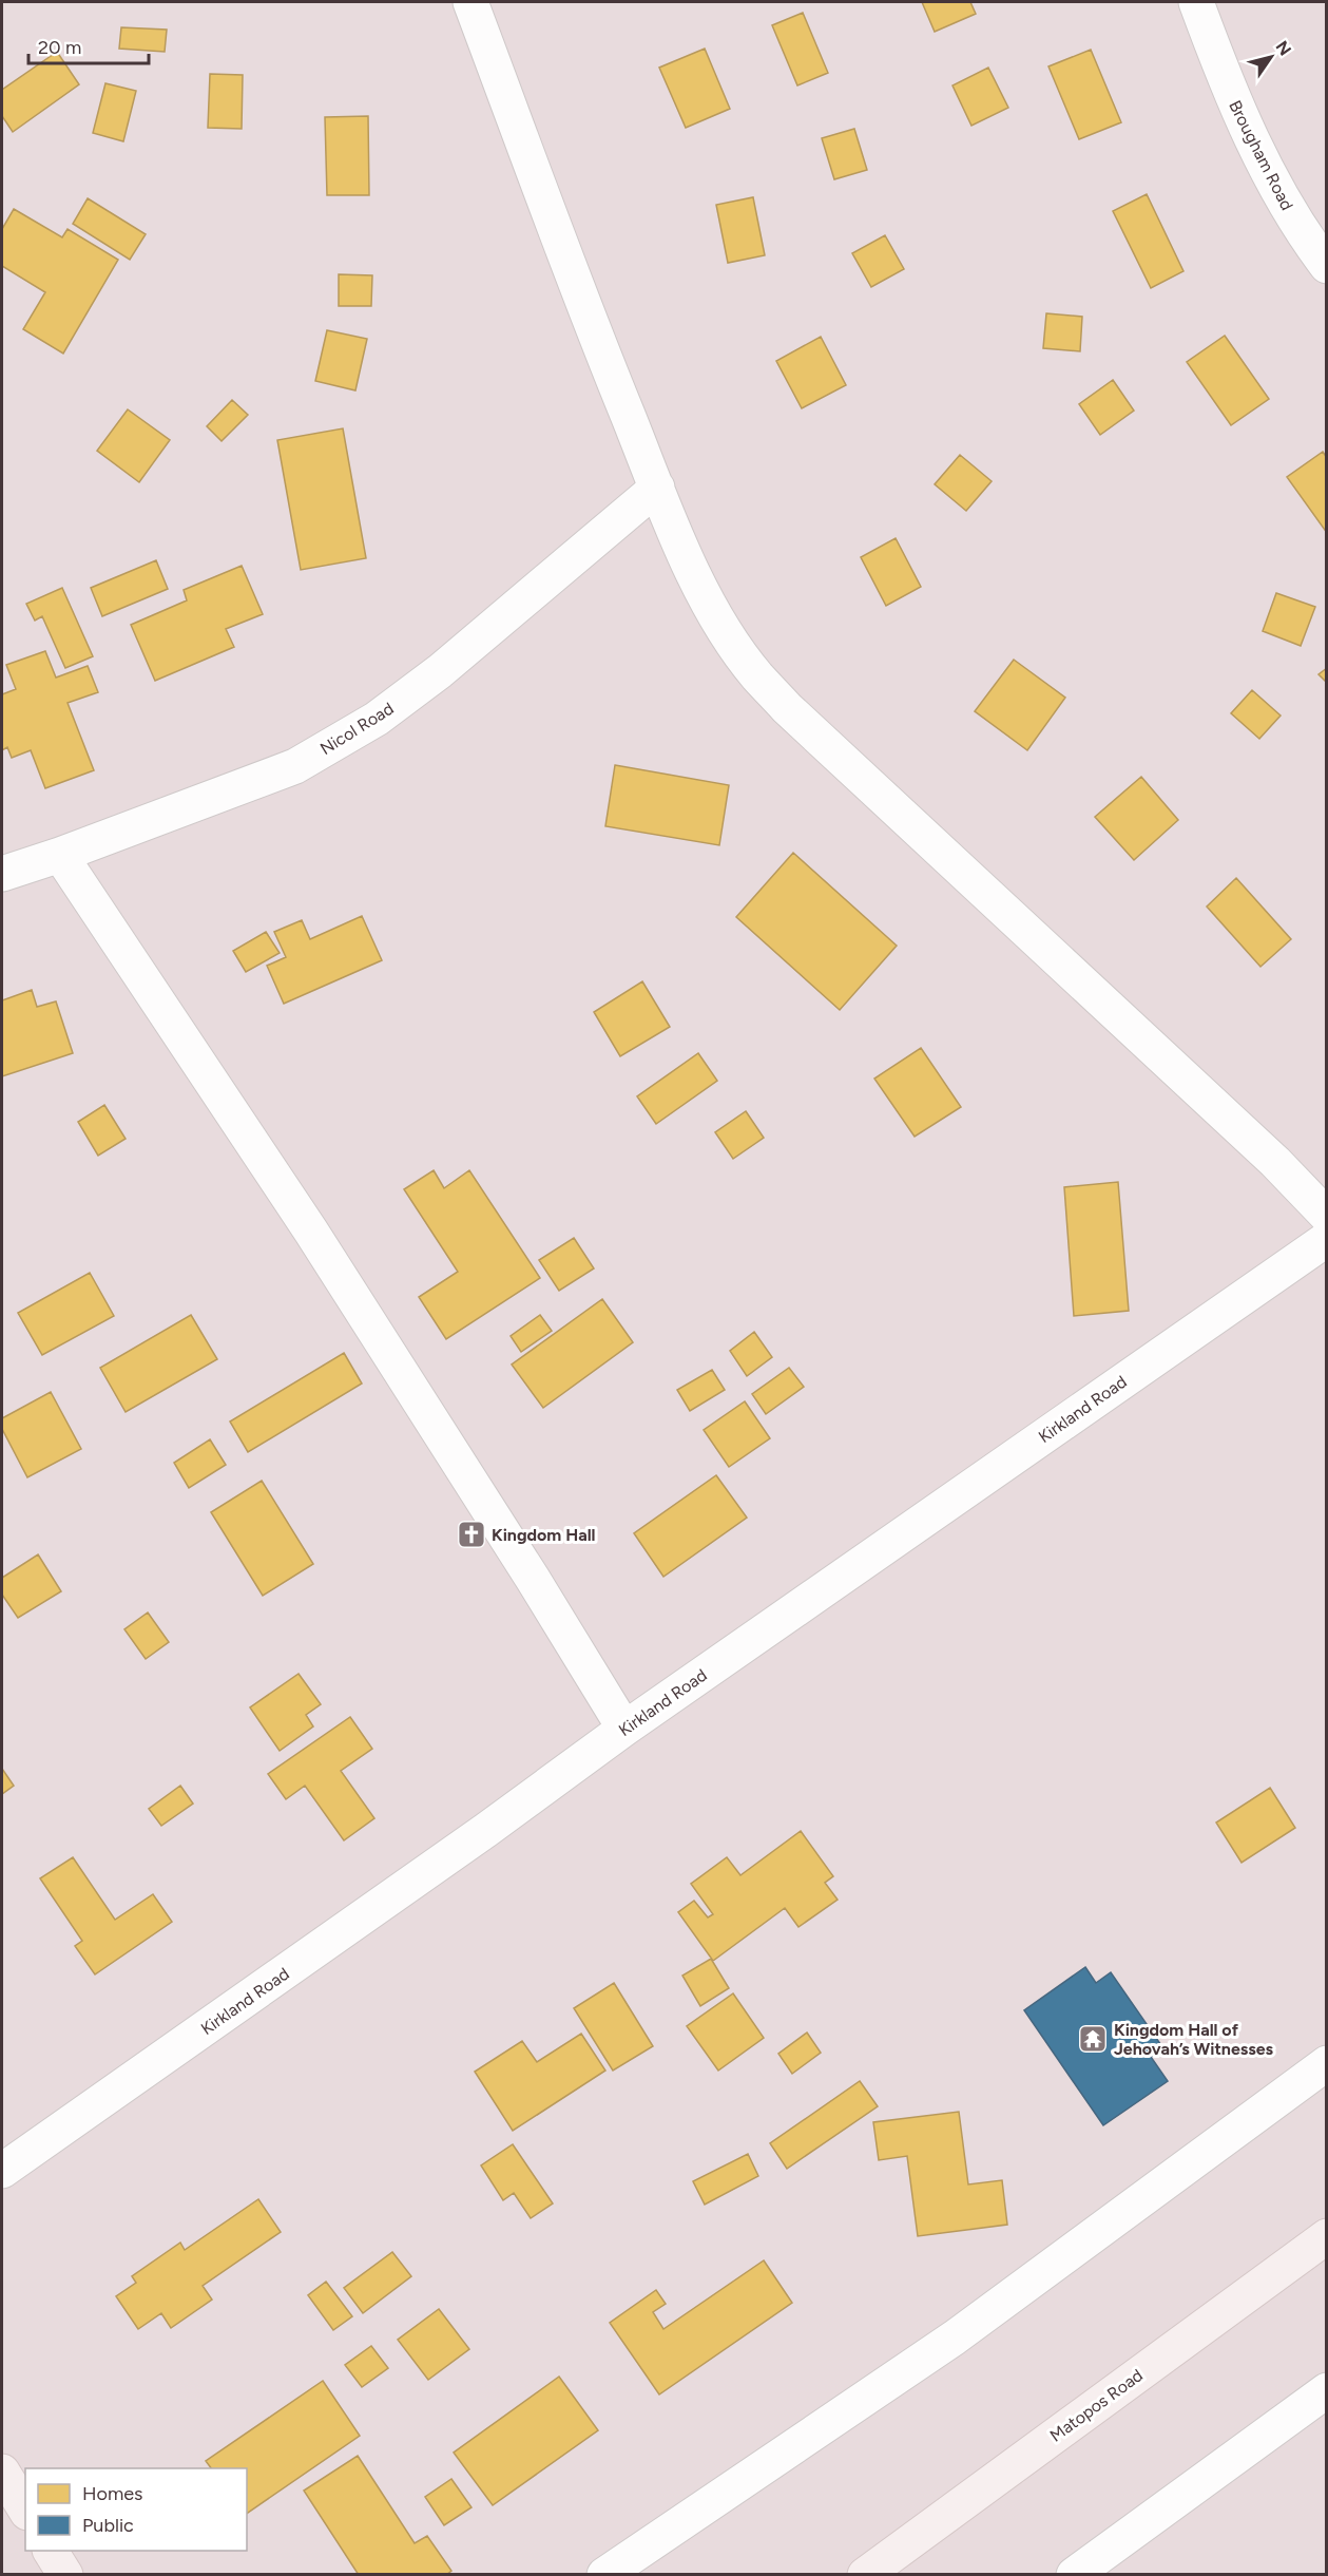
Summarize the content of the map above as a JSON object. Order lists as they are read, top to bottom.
{
  "streets": {
    "main road": ["Matopos Road"],
    "street": ["Brougham Road", "Nicol Road", "Kirkland Road"]
  },
  "places": {
    "church": ["Kingdom Hall"],
    "temple": ["Kingdom Hall of Jehovah’s Witnesses"]
  },
  "legend": ["Homes", "Public"],
  "scale_bar": "20 m",
  "north": "top right"
}
